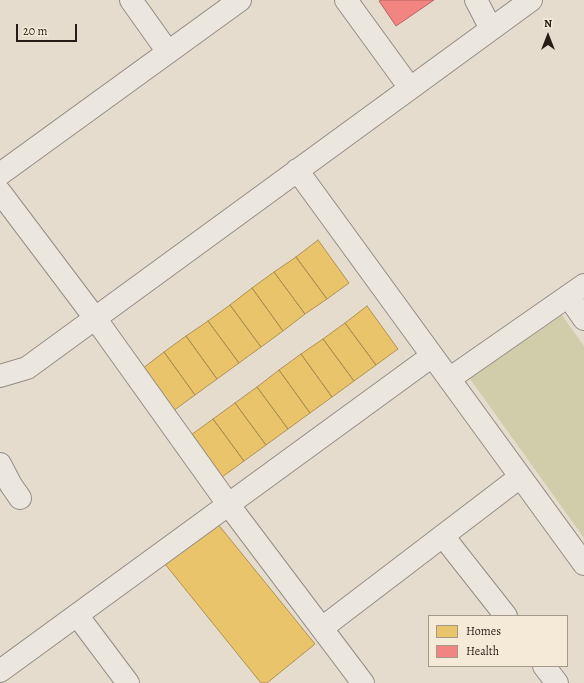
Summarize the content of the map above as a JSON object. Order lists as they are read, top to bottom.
{
  "legend": ["Homes", "Health"],
  "scale_bar": "20 m",
  "north": "top"
}
